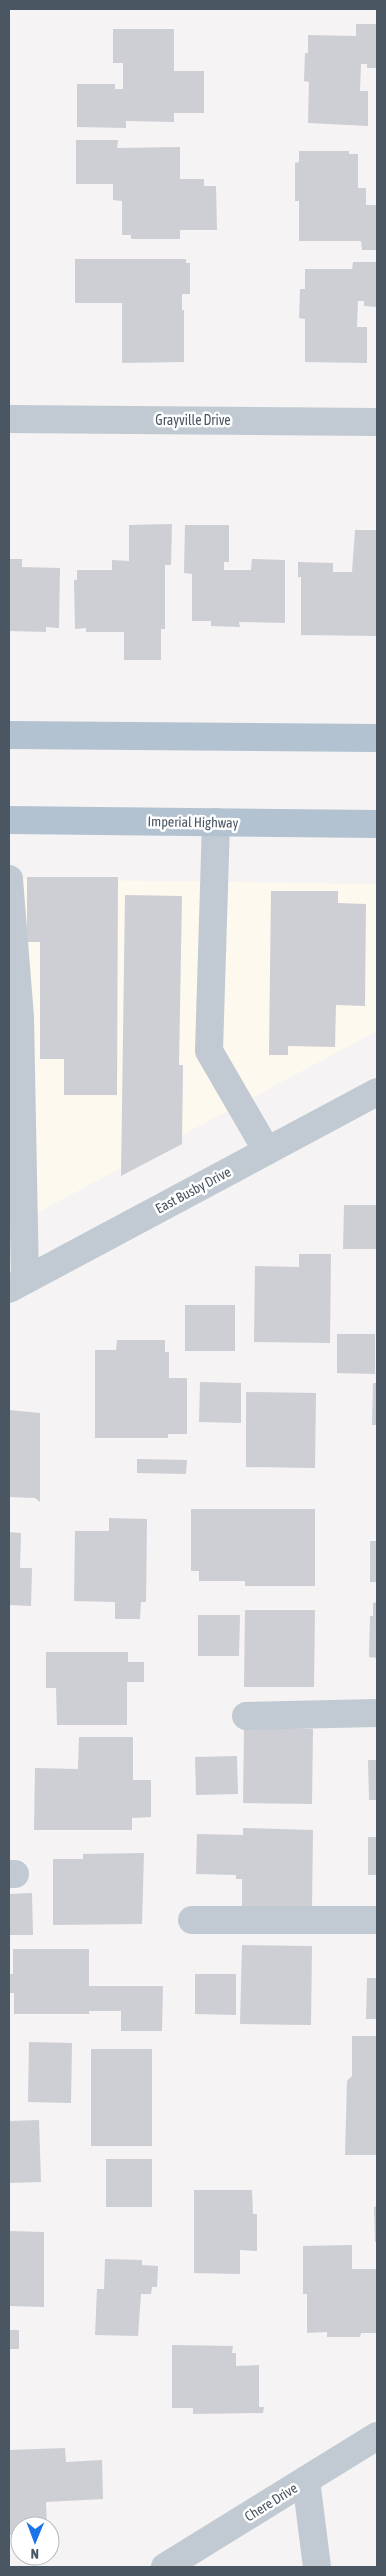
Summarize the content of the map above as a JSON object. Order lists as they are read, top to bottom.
{
  "streets": {
    "main road": ["Imperial Highway"],
    "street": ["Grayville Drive", "East Busby Drive", "Chere Drive"]
  },
  "north": "bottom"
}
